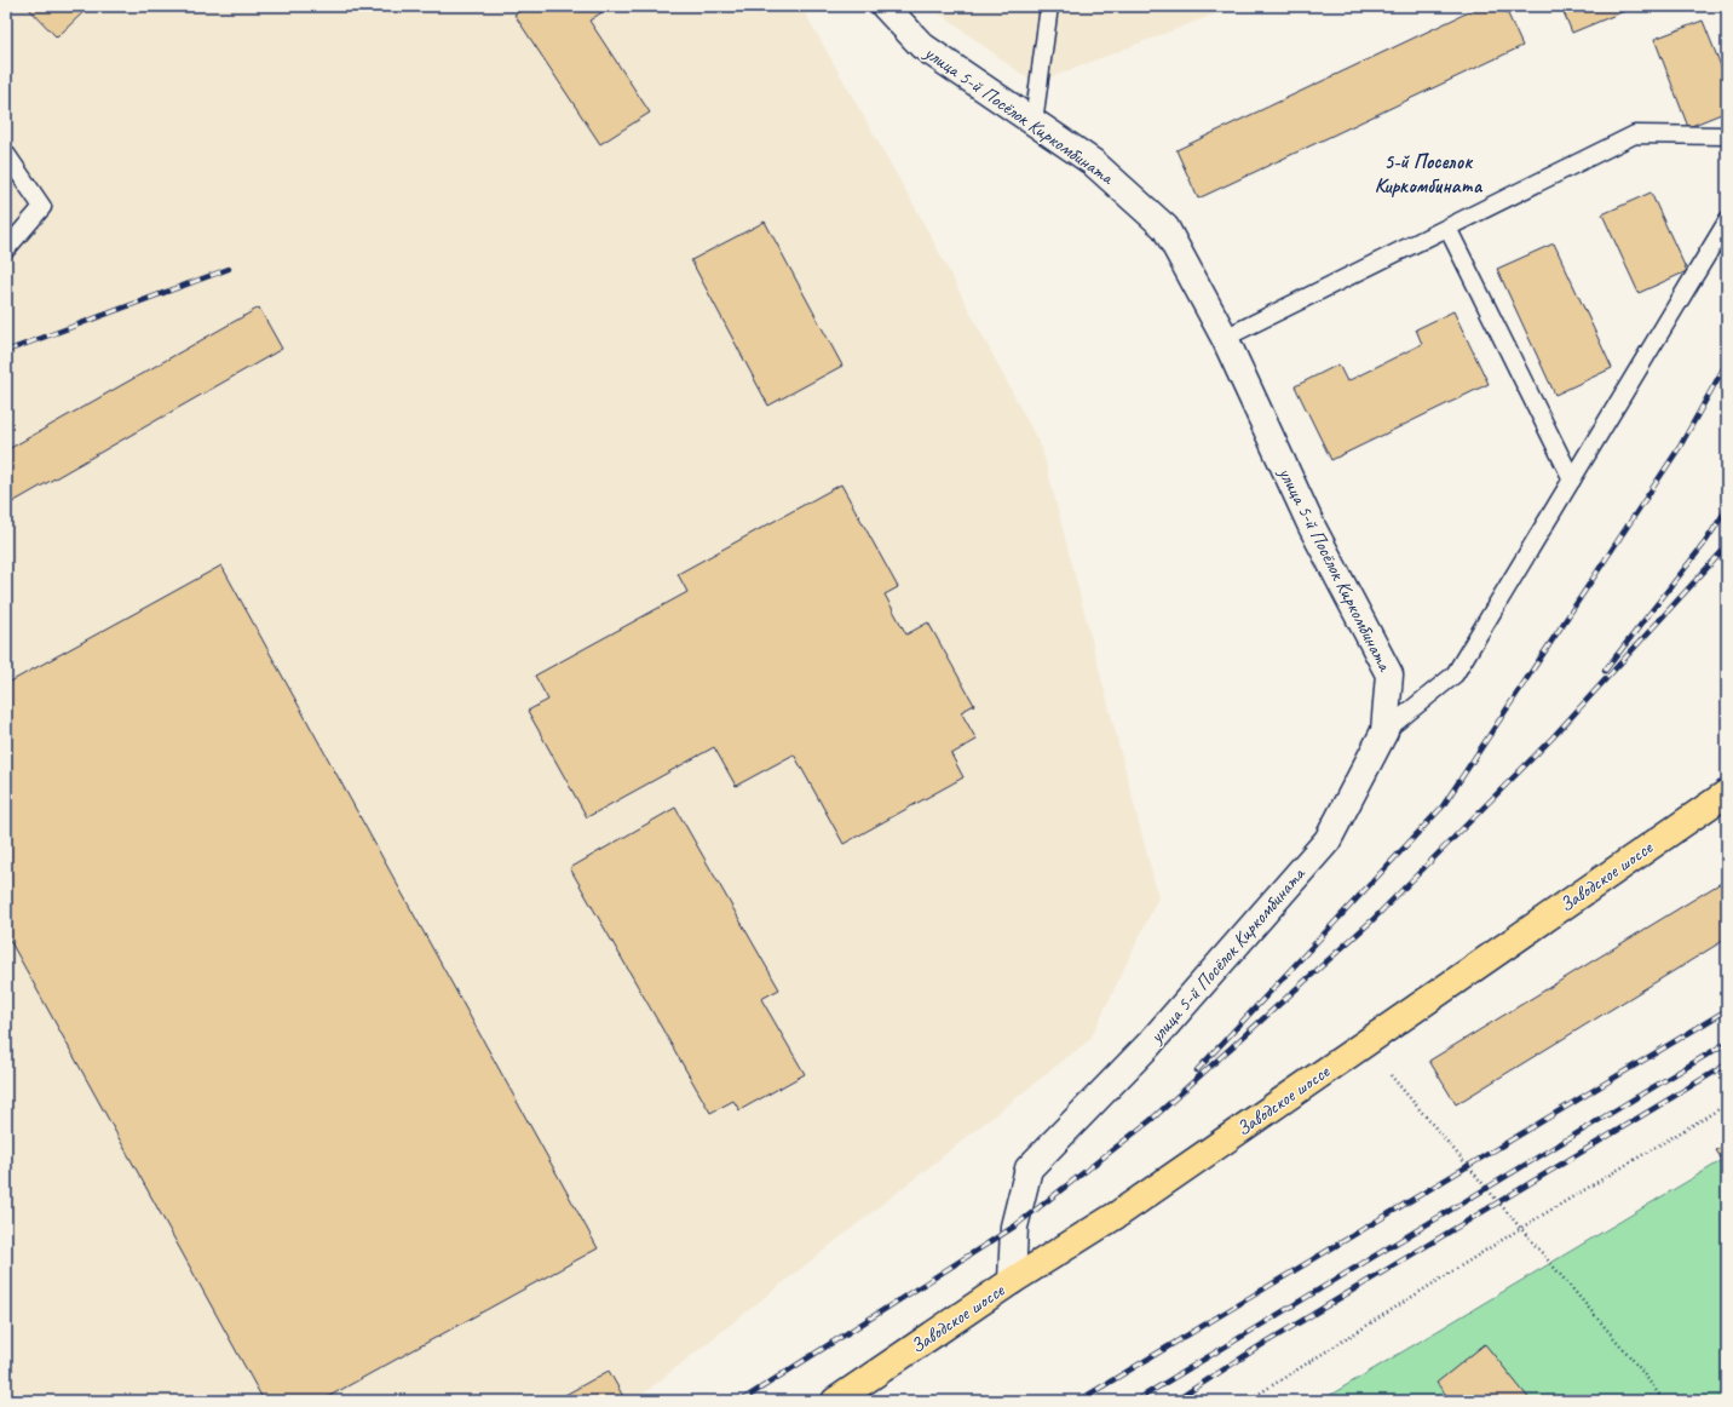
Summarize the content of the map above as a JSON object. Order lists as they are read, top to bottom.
{
  "streets": {
    "main road": ["Заводское шоссе"],
    "street": ["улица 5-й Посёлок Киркомбината"]
  },
  "crossings": [
    ["улица 5-й Посёлок Киркомбината", "Заводское шоссе"]
  ],
  "districts": ["5-й Поселок Киркомбината"]
}
